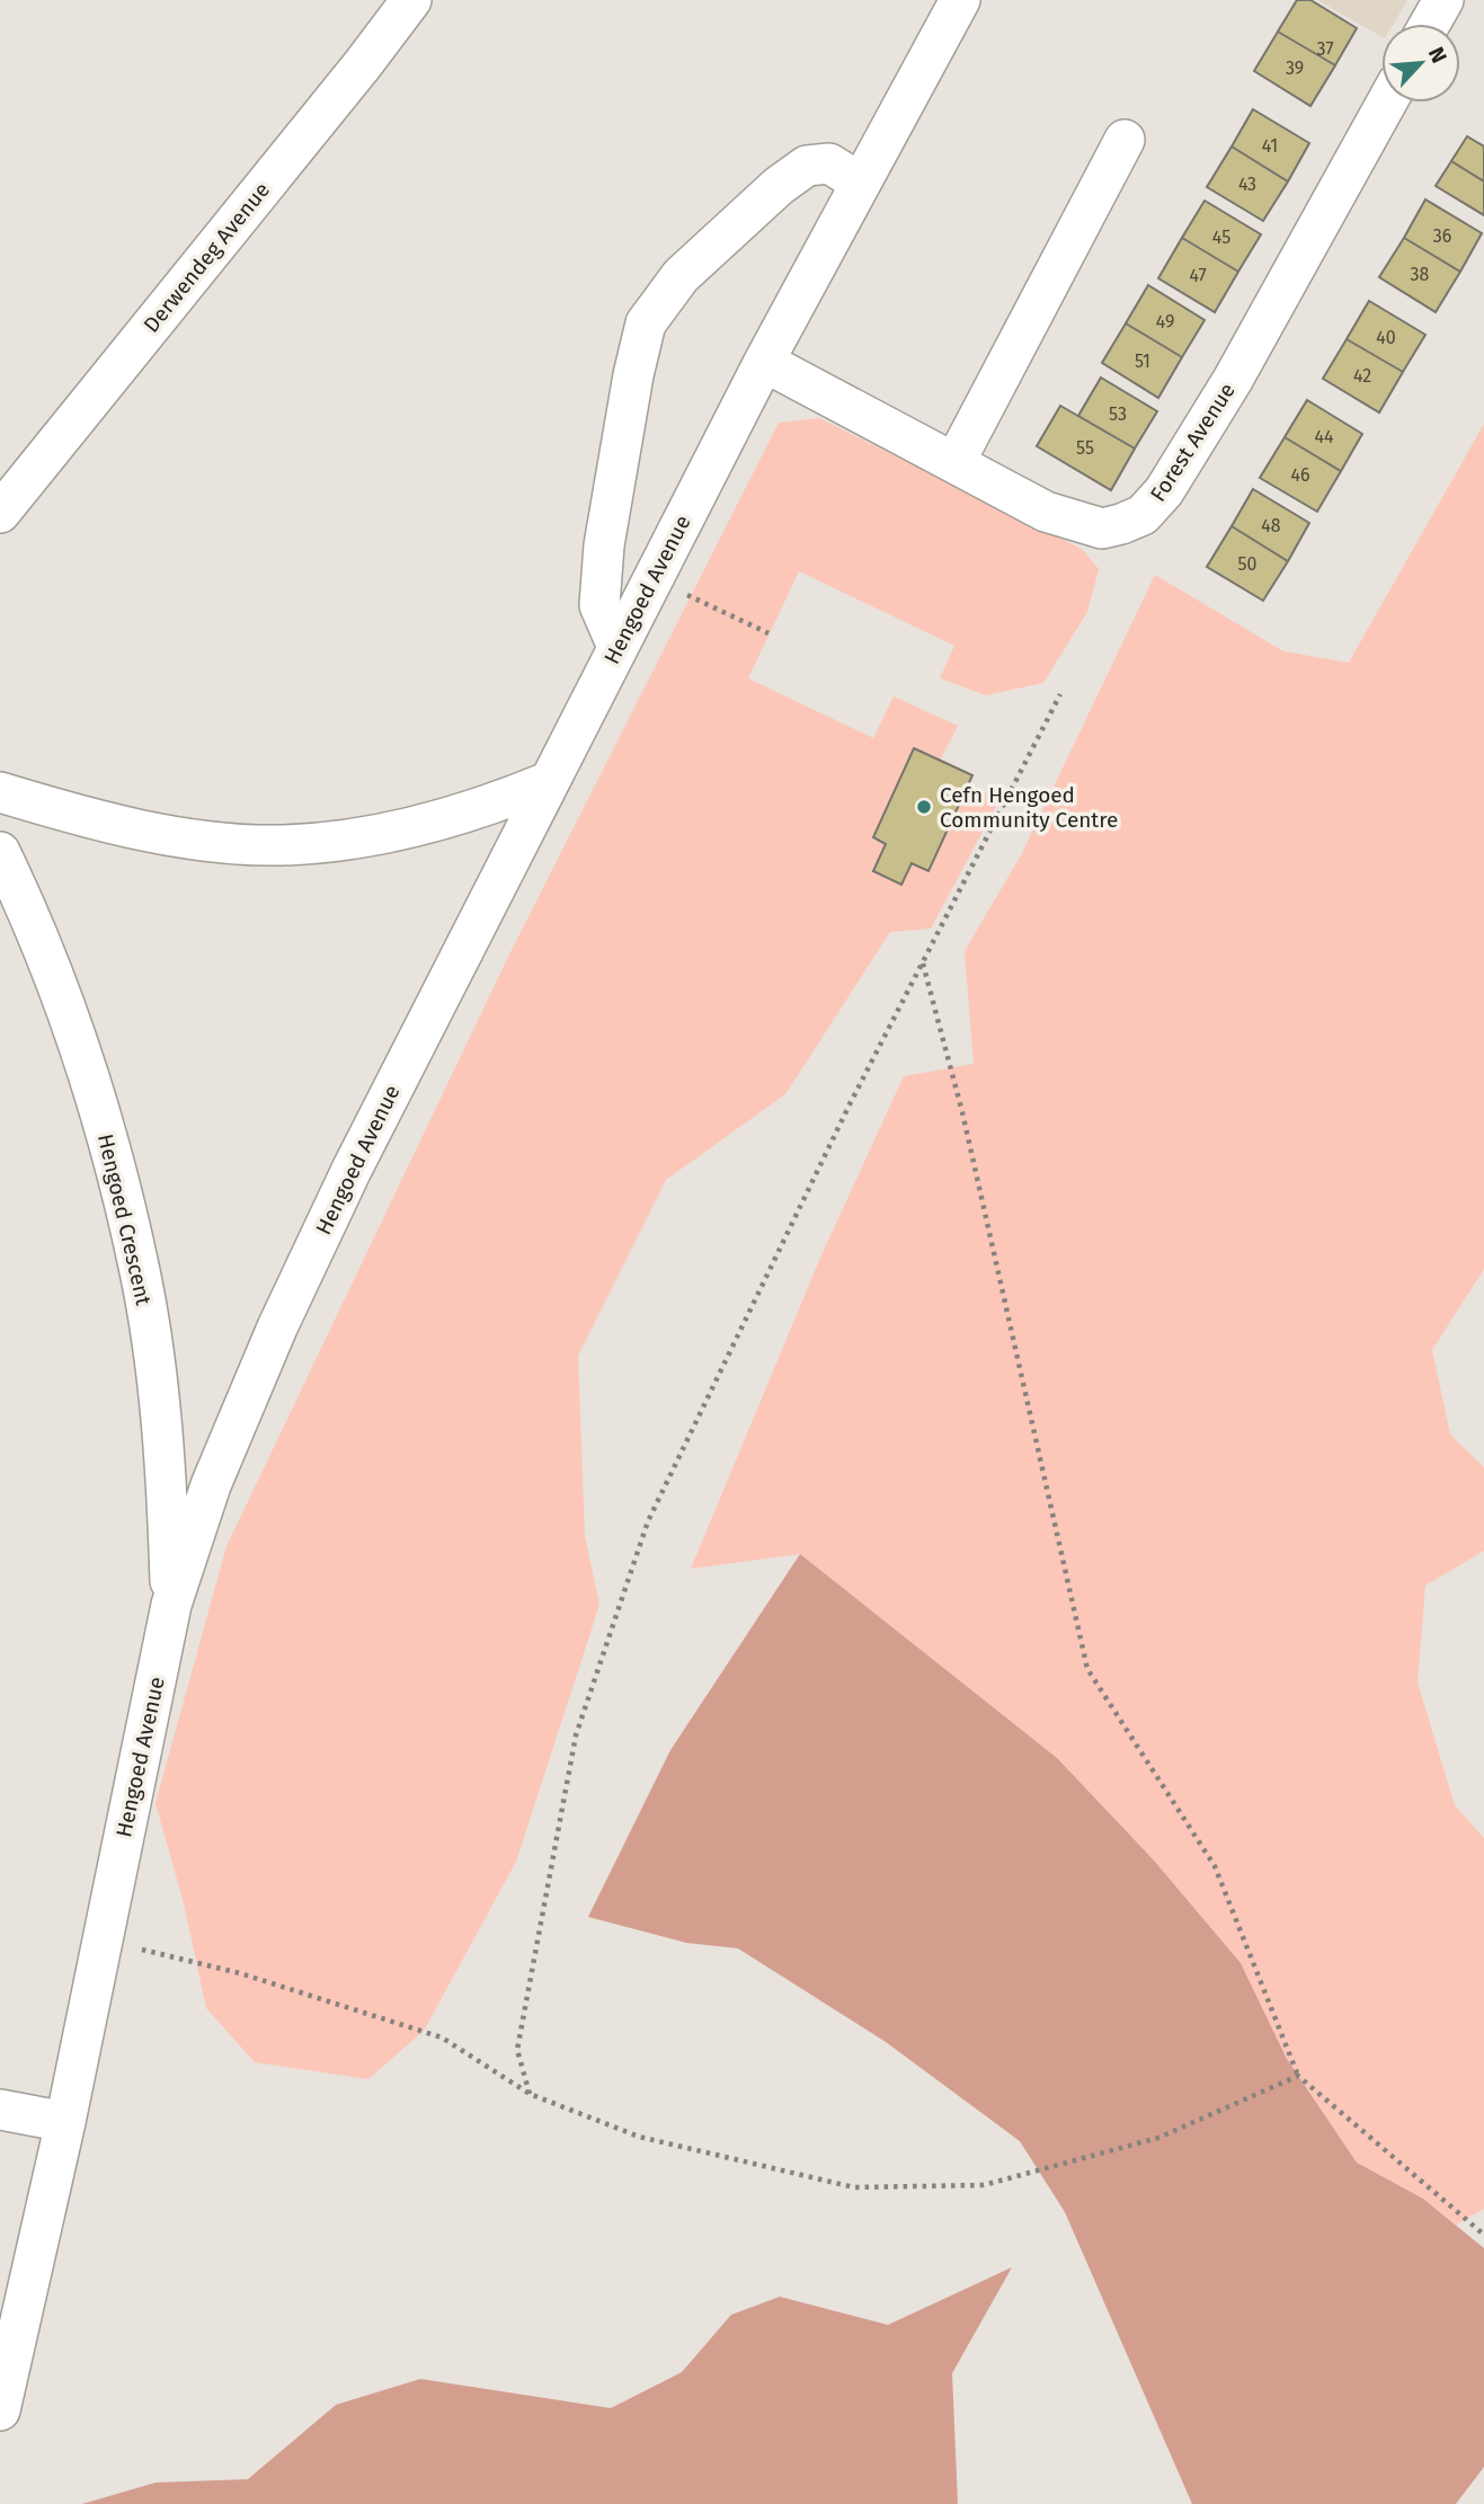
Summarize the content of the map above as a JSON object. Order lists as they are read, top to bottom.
{
  "streets": {
    "street": [
      "Derwendeg Avenue",
      "Forest Avenue",
      "Hengoed Avenue",
      "Hengoed Crescent"
    ]
  },
  "crossings": [
    ["Forest Avenue", "Hengoed Avenue"],
    ["Hengoed Avenue", "Hengoed Crescent"]
  ],
  "places": ["Cefn Hengoed Community Centre"],
  "house_numbers": [
    "37",
    "39",
    "41",
    "43",
    "36",
    "45",
    "38",
    "47",
    "49",
    "40",
    "51",
    "42",
    "53",
    "44",
    "55",
    "46",
    "48",
    "50"
  ],
  "north": "top right"
}
